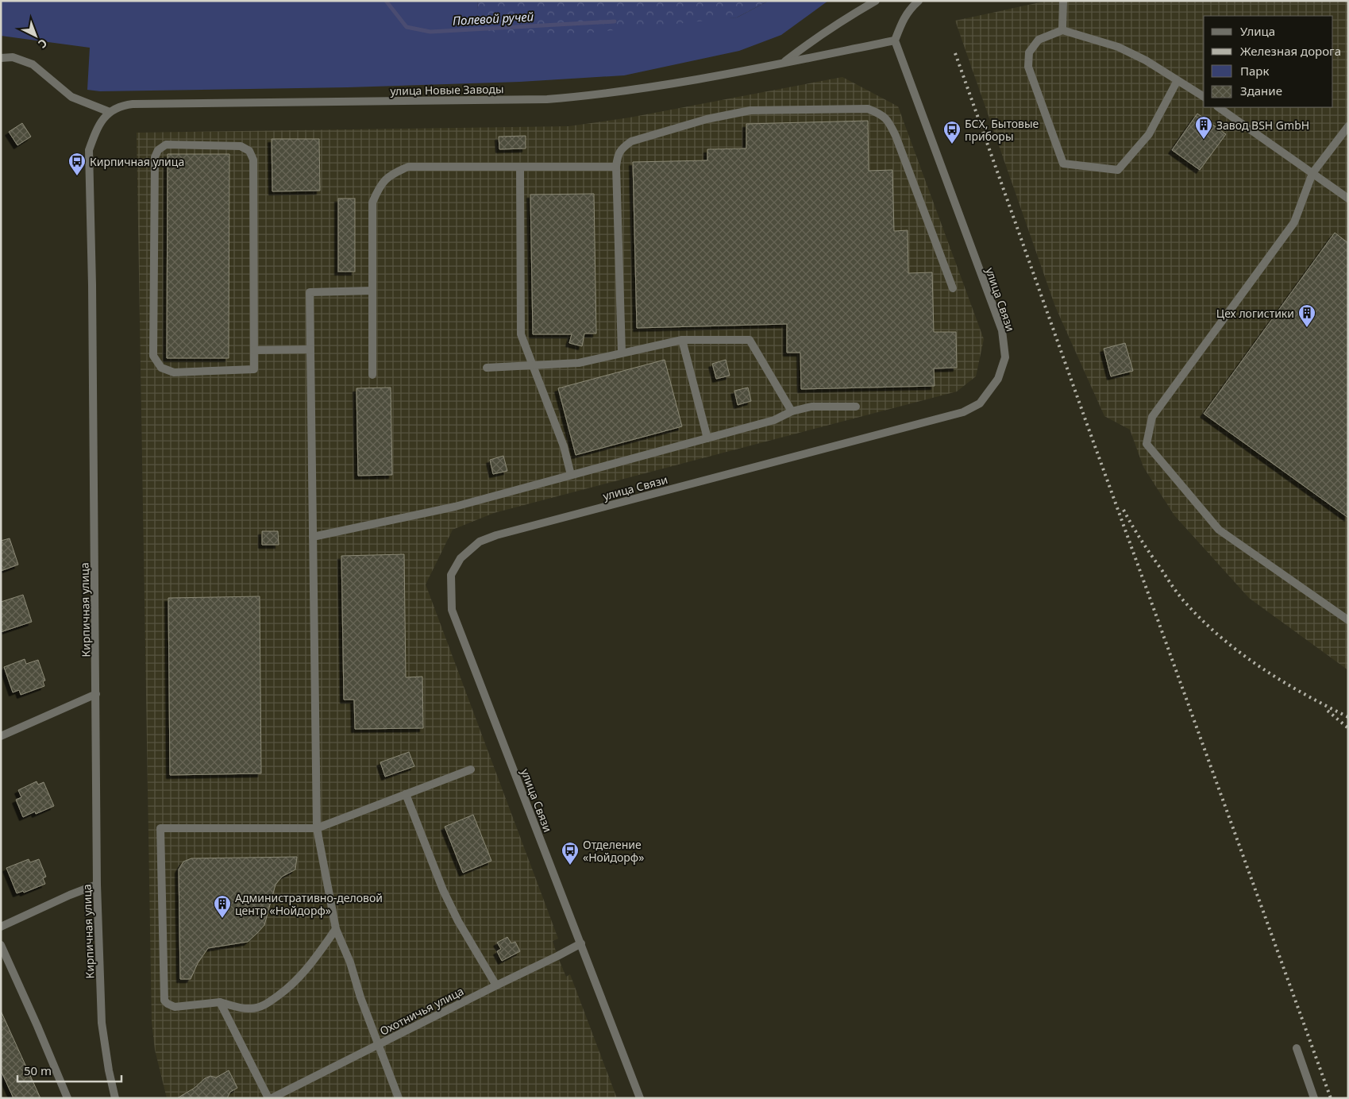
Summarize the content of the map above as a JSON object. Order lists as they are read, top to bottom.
{
  "streets": {
    "street": [
      "улица Новые Заводы",
      "улица Связи",
      "Кирпичная улица",
      "Охотничья улица"
    ]
  },
  "crossings": [
    ["улица Новые Заводы", "улица Связи"],
    ["улица Новые Заводы", "Кирпичная улица"],
    ["улица Связи", "Охотничья улица"]
  ],
  "water": ["Полевой ручей"],
  "places": {
    "building": ["Завод BSH GmbH", "Цех логистики", "Административно-деловой центр «Нойдорф»"],
    "bus stop": ["БСХ, Бытовые приборы", "Кирпичная улица", "Отделение «Нойдорф»"]
  },
  "legend": [
    "Улица",
    "Железная дорога",
    "Парк",
    "Здание"
  ],
  "scale_bar": "50 m",
  "north": "bottom right"
}
